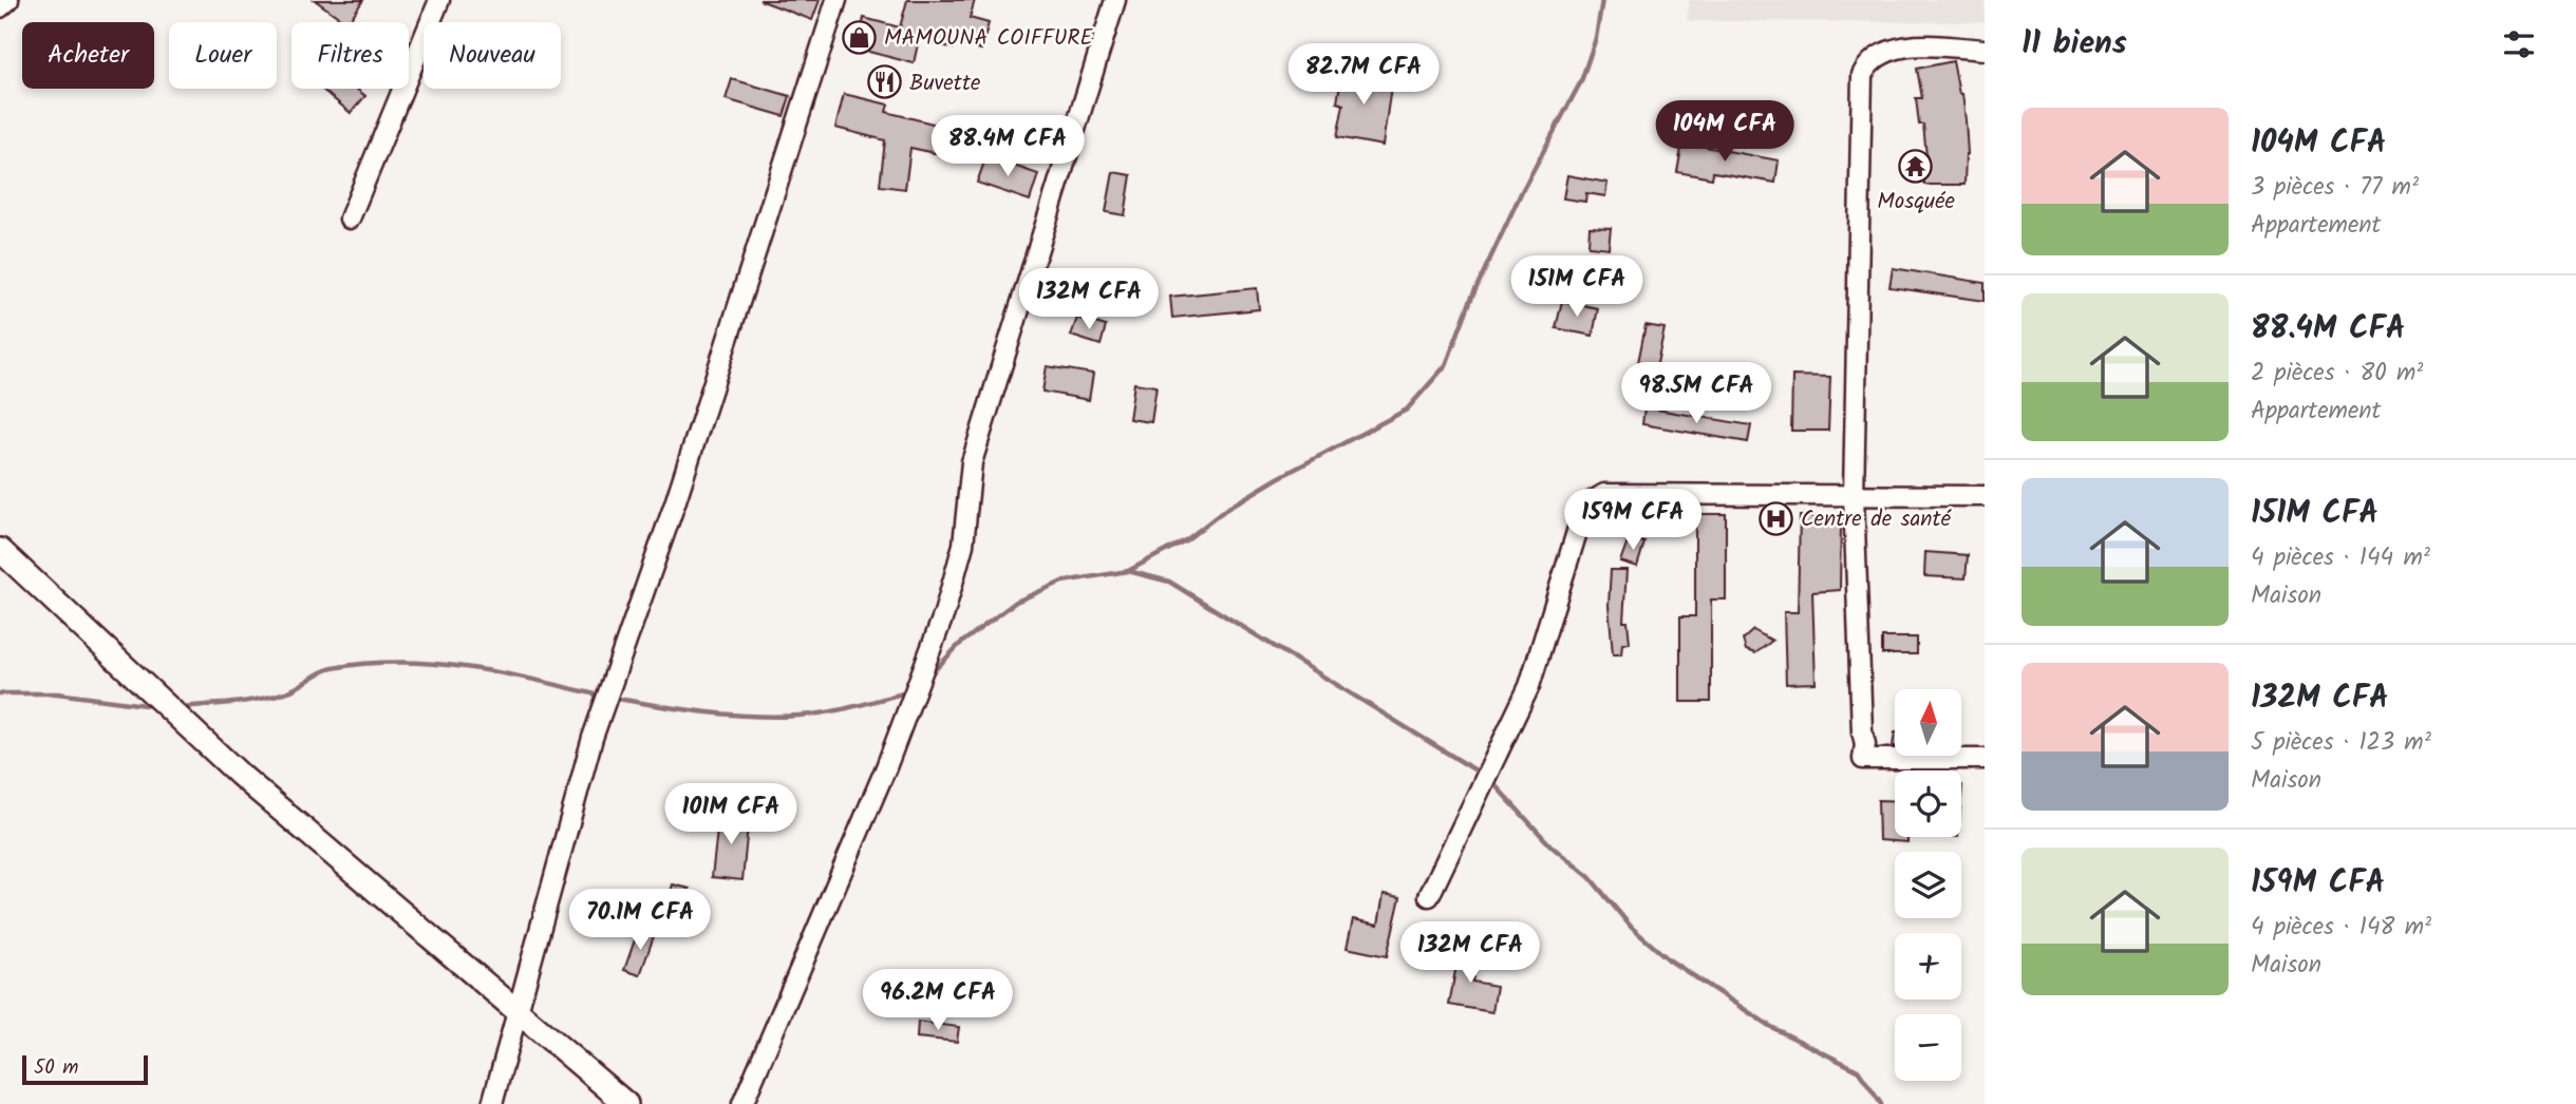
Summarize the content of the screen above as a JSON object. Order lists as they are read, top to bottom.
{
  "places": {
    "shop": ["MAMOUNA COIFFURE"],
    "restaurant": ["Buvette"],
    "temple": ["Mosquée"],
    "hospital": ["Centre de santé"]
  },
  "scale_bar": "50 m",
  "north": "top",
  "page": {
    "heading": "11 biens",
    "chip": [
      "Acheter",
      "Louer",
      "Filtres",
      "Nouveau"
    ],
    "price": [
      "82.7M CFA",
      "104M CFA",
      "88.4M CFA",
      "151M CFA",
      "132M CFA",
      "98.5M CFA",
      "159M CFA",
      "101M CFA",
      "70.1M CFA",
      "132M CFA",
      "96.2M CFA"
    ],
    "list": [
      {
        "name": "104M CFA",
        "note": "3 pièces · 77 m² · Appartement"
      },
      {
        "name": "88.4M CFA",
        "note": "2 pièces · 80 m² · Appartement"
      },
      {
        "name": "151M CFA",
        "note": "4 pièces · 144 m² · Maison"
      },
      {
        "name": "132M CFA",
        "note": "5 pièces · 123 m² · Maison"
      },
      {
        "name": "159M CFA",
        "note": "4 pièces · 148 m² · Maison"
      }
    ],
    "map_buttons": ["+", "−"],
    "scale": "50 m"
  }
}
